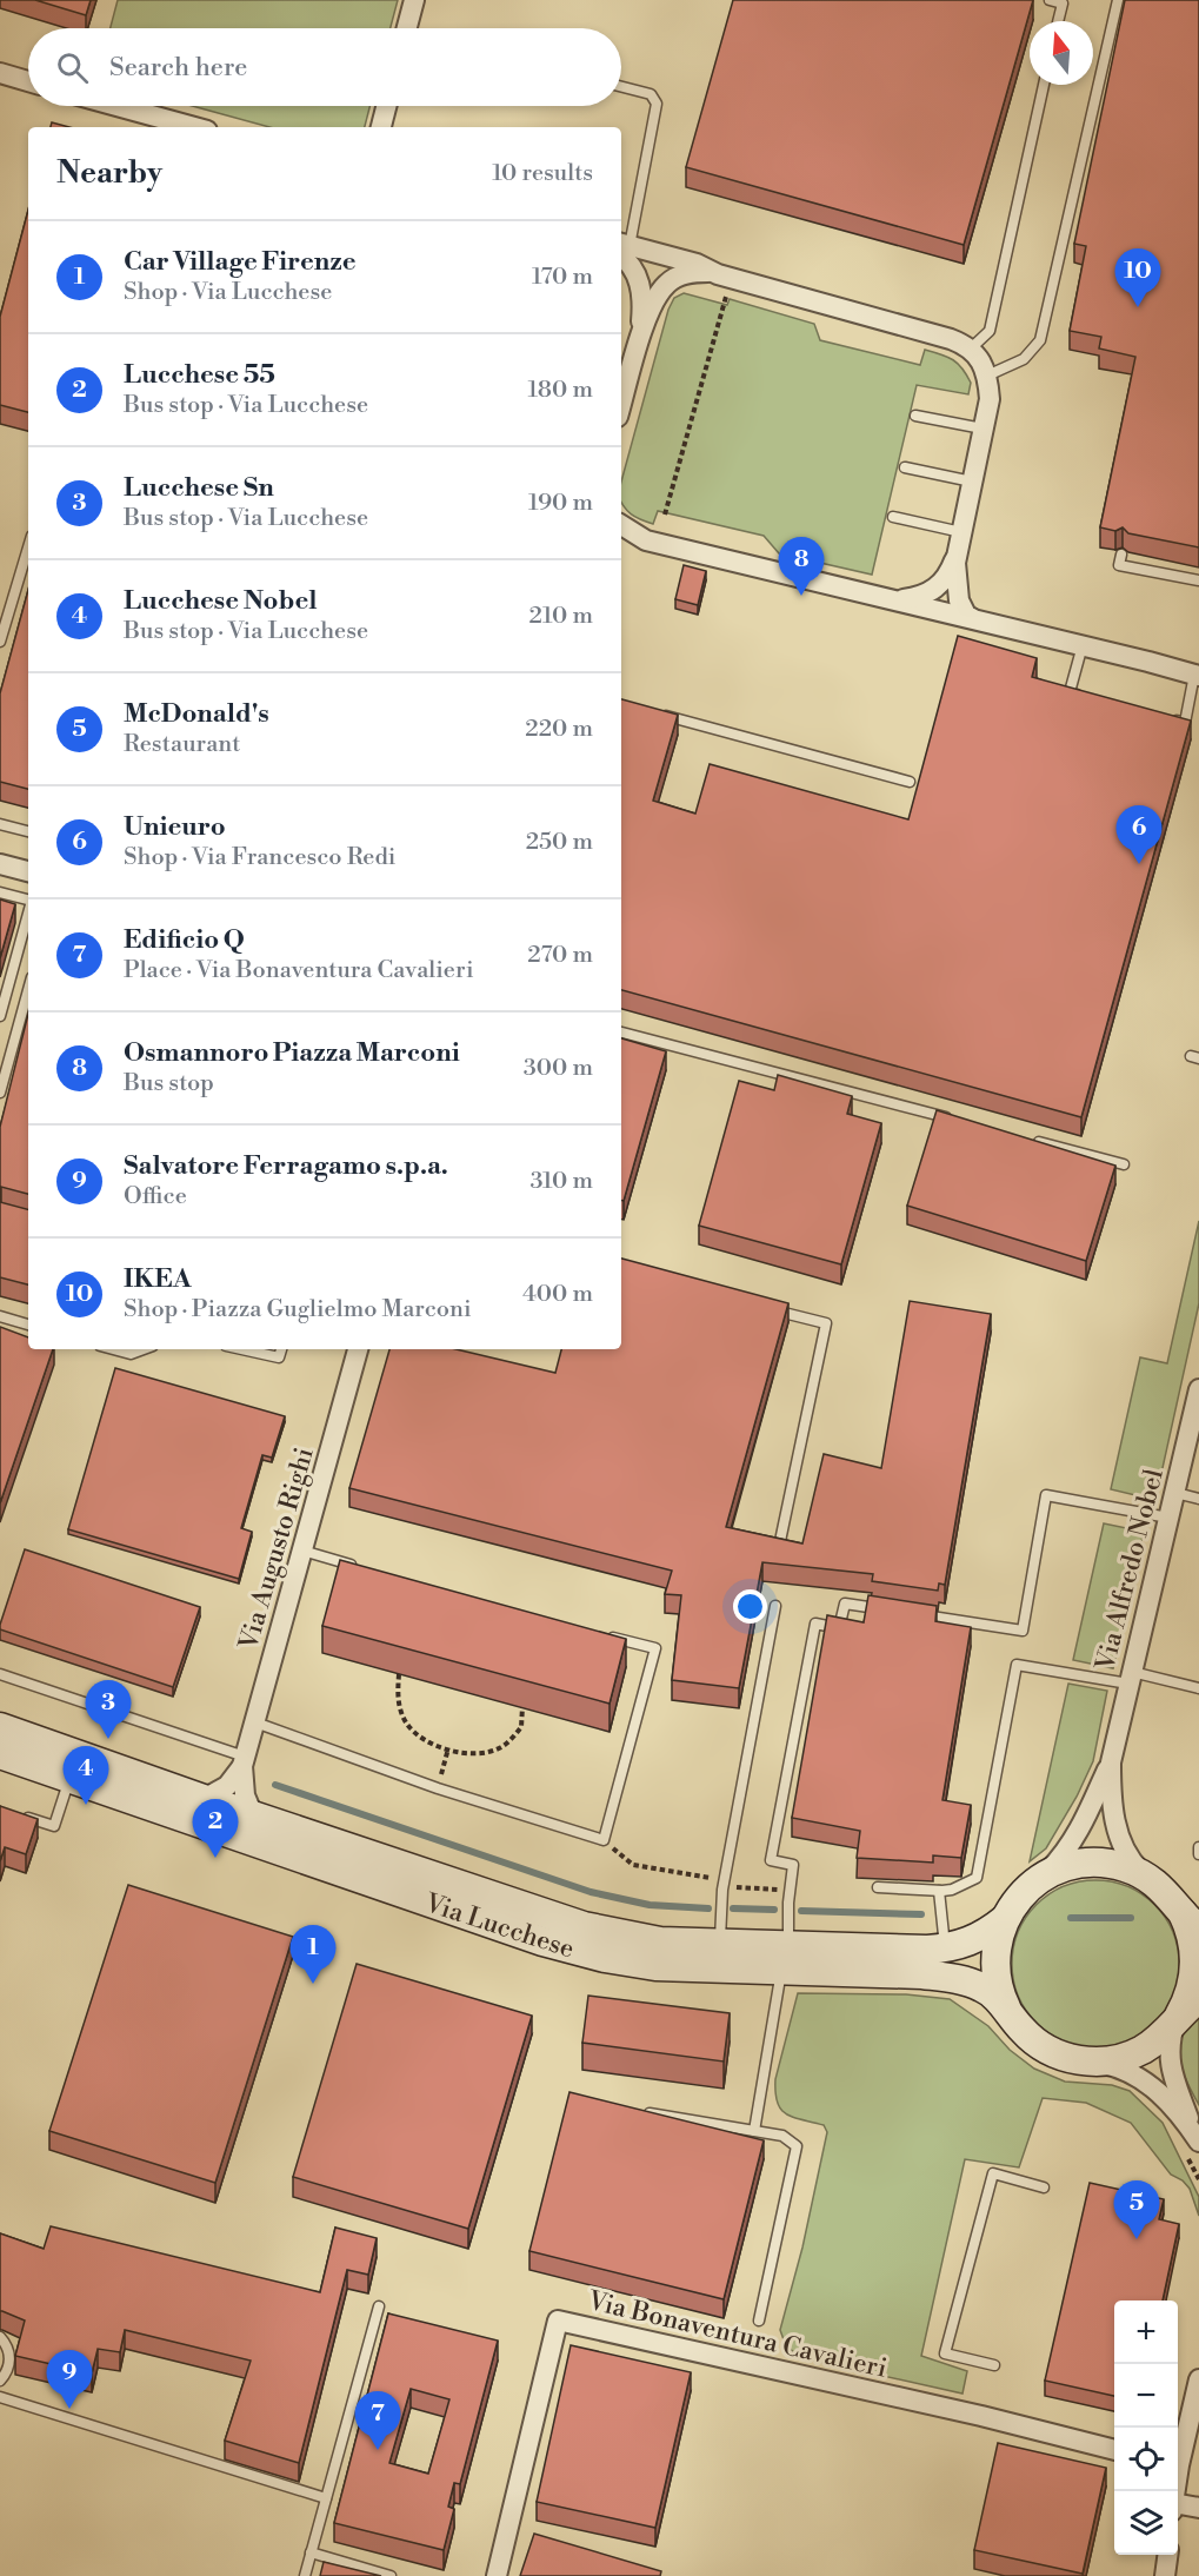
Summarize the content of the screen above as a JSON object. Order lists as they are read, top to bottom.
{
  "streets": {
    "main road": ["Via Lucchese"],
    "street": ["Via Augusto Righi", "Via Alfredo Nobel", "Via Bonaventura Cavalieri"]
  },
  "crossings": [
    ["Via Augusto Righi", "Via Lucchese"],
    ["Via Alfredo Nobel", "Via Lucchese"]
  ],
  "north": "top",
  "page": {
    "search": "Search here",
    "heading": ["Nearby", "10 results"],
    "list": [
      {
        "mark": "1",
        "name": "Car Village Firenze",
        "note": "Shop · Via Lucchese",
        "value": "170 m"
      },
      {
        "mark": "2",
        "name": "Lucchese 55",
        "note": "Bus stop · Via Lucchese",
        "value": "180 m"
      },
      {
        "mark": "3",
        "name": "Lucchese Sn",
        "note": "Bus stop · Via Lucchese",
        "value": "190 m"
      },
      {
        "mark": "4",
        "name": "Lucchese Nobel",
        "note": "Bus stop · Via Lucchese",
        "value": "210 m"
      },
      {
        "mark": "5",
        "name": "McDonald's",
        "note": "Restaurant",
        "value": "220 m"
      },
      {
        "mark": "6",
        "name": "Unieuro",
        "note": "Shop · Via Francesco Redi",
        "value": "250 m"
      },
      {
        "mark": "7",
        "name": "Edificio Q",
        "note": "Place · Via Bonaventura Cavalieri",
        "value": "270 m"
      },
      {
        "mark": "8",
        "name": "Osmannoro Piazza Marconi",
        "note": "Bus stop",
        "value": "300 m"
      },
      {
        "mark": "9",
        "name": "Salvatore Ferragamo s.p.a.",
        "note": "Office",
        "value": "310 m"
      },
      {
        "mark": "10",
        "name": "IKEA",
        "note": "Shop · Piazza Guglielmo Marconi",
        "value": "400 m"
      }
    ],
    "pins": [
      "10",
      "8",
      "6",
      "3",
      "4",
      "2",
      "1",
      "5",
      "9",
      "7"
    ],
    "map_buttons": ["+", "−"]
  }
}
